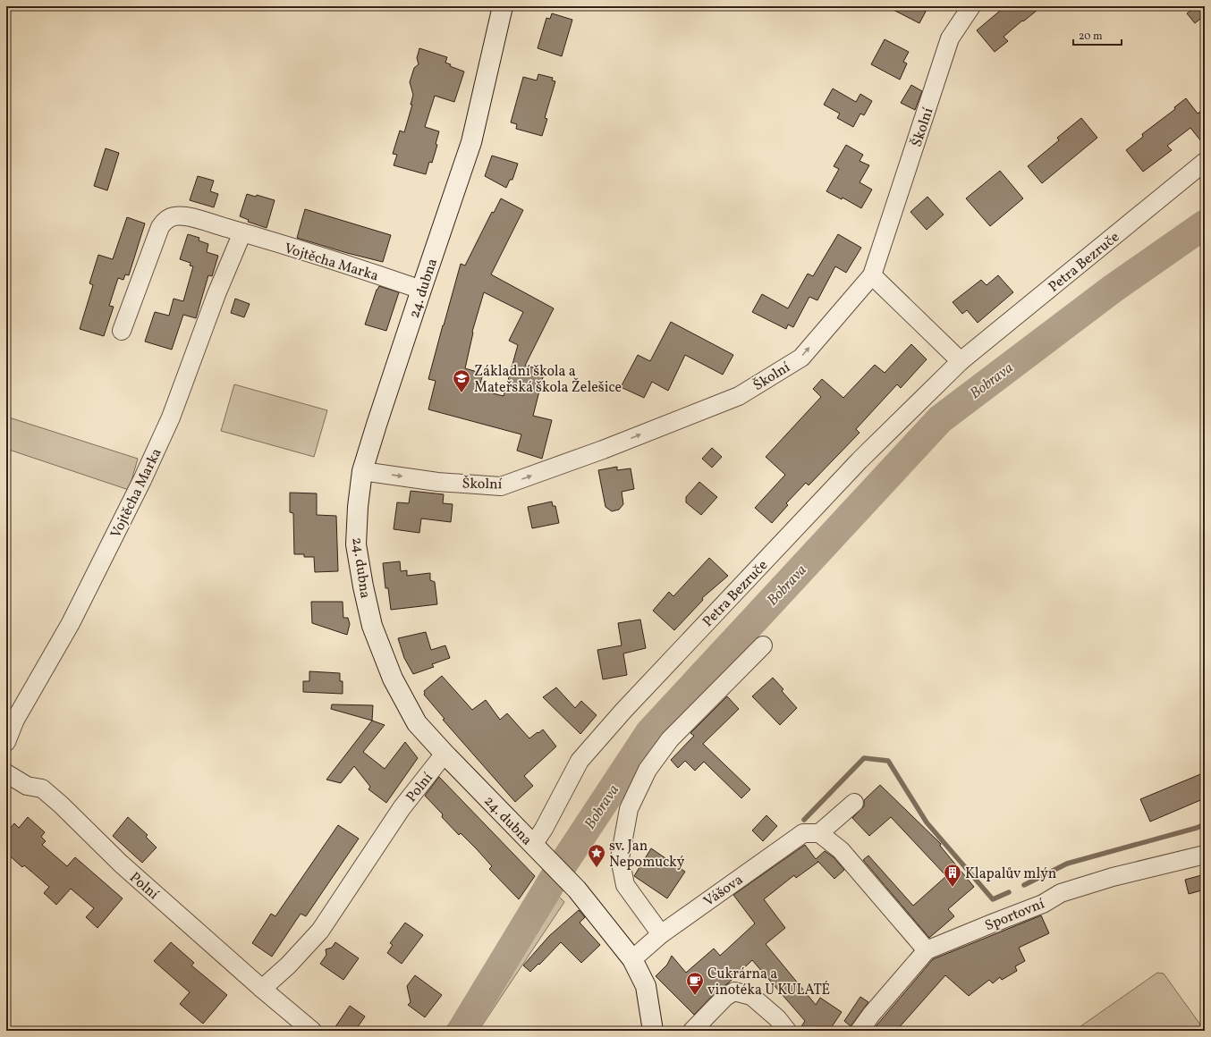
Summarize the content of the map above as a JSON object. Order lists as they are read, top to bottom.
{
  "streets": {
    "main road": ["24. dubna"],
    "street": [
      "Školní",
      "Vojtěcha Marka",
      "Petra Bezruče",
      "Polní",
      "Vášova",
      "Sportovní"
    ]
  },
  "crossings": [
    ["Školní", "24. dubna"],
    ["Vojtěcha Marka", "24. dubna"],
    ["Petra Bezruče", "24. dubna"],
    ["24. dubna", "Polní"],
    ["24. dubna", "Vášova"]
  ],
  "one_way": ["Školní"],
  "water": ["Bobrava"],
  "places": {
    "school or university": ["Základní škola a Mateřská škola Želešice"],
    "place": ["sv. Jan Nepomucký"],
    "building": ["Klapalův mlýn"],
    "cafe": ["Cukrárna a vinotéka U KULATÉ"]
  },
  "scale_bar": "20 m"
}
